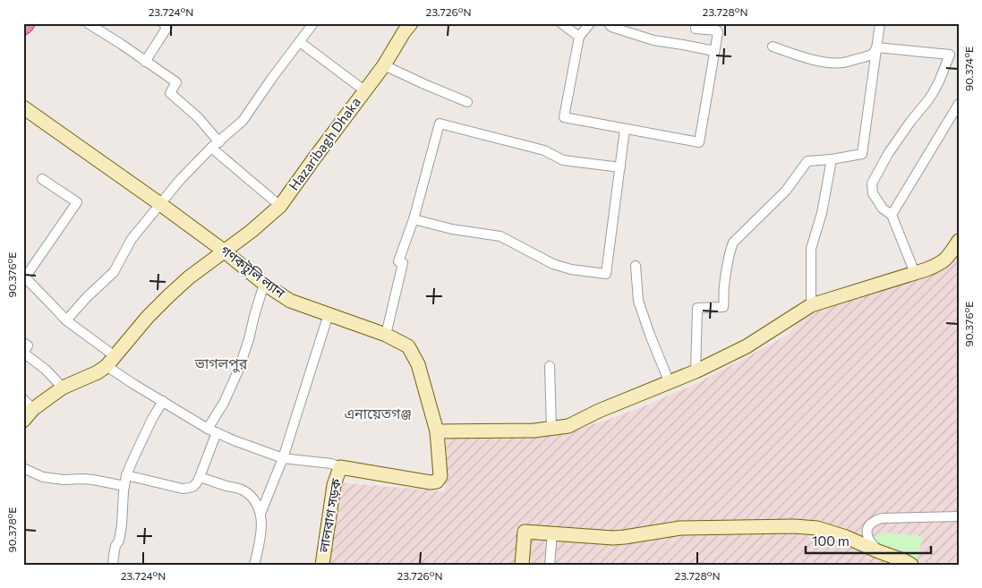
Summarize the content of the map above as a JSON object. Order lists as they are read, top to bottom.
{
  "streets": {
    "street": ["Hazaribagh Dhaka", "গণকটুলি ল্যান", "লালবাগ সড়ক"]
  },
  "crossings": [
    ["Hazaribagh Dhaka", "গণকটুলি ল্যান"],
    ["গণকটুলি ল্যান", "লালবাগ সড়ক"]
  ],
  "districts": ["ভাগলপুর", "এনায়েতগঞ্জ"],
  "scale_bar": "100 m",
  "coordinates": [
    "23.724°N",
    "23.726°N",
    "23.728°N",
    "90.374°E",
    "90.376°E",
    "90.378°E"
  ]
}
